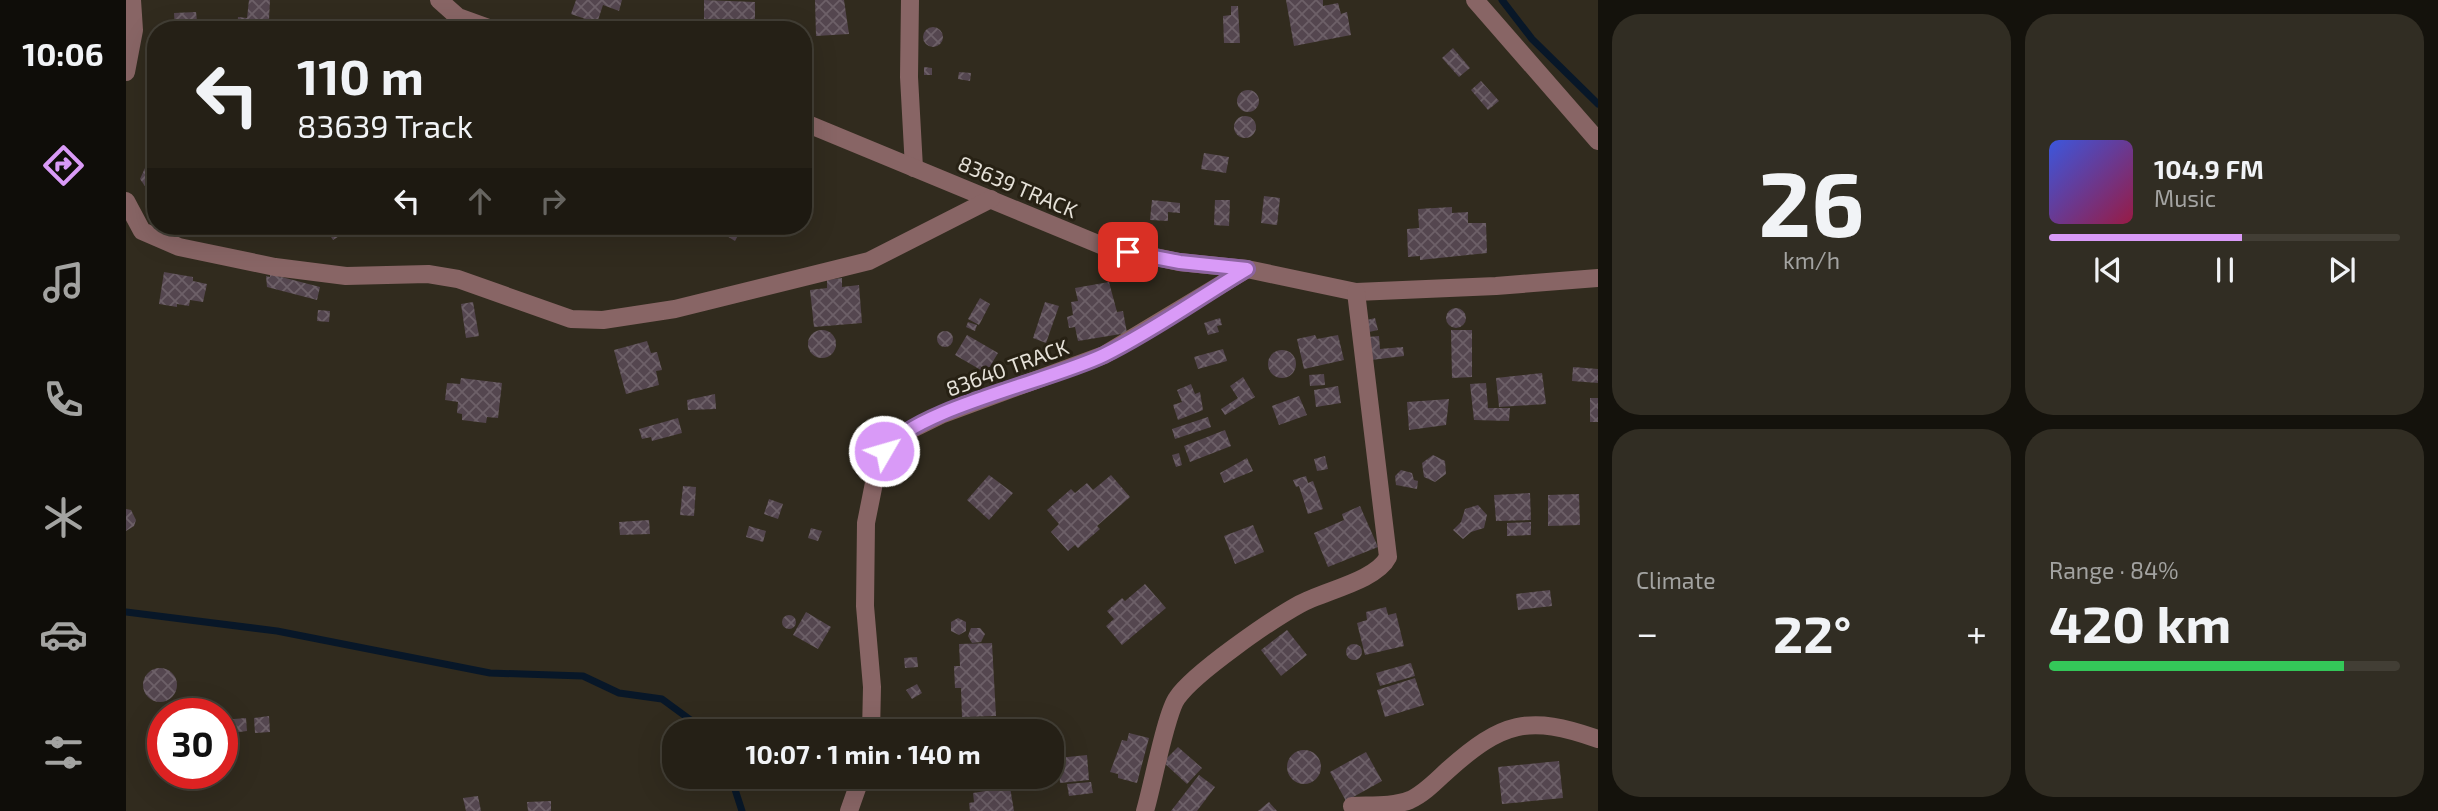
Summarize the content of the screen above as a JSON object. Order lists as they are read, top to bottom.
{
  "streets": {
    "street": ["83639 TRACK", "83640 TRACK"]
  },
  "crossings": [
    ["83639 TRACK", "83640 TRACK"]
  ],
  "page": {
    "tabs": "10:06",
    "tile": [
      ["26", "km/h"],
      "Climate",
      ["Range · 84%", "420 km"]
    ],
    "turn": ["110 m", "83639 Track"],
    "song": ["104.9 FM", "Music"],
    "heat": ["−", "22°", "+"],
    "limit": "30",
    "trip": "10:07 · 1 min · 140 m"
  }
}
